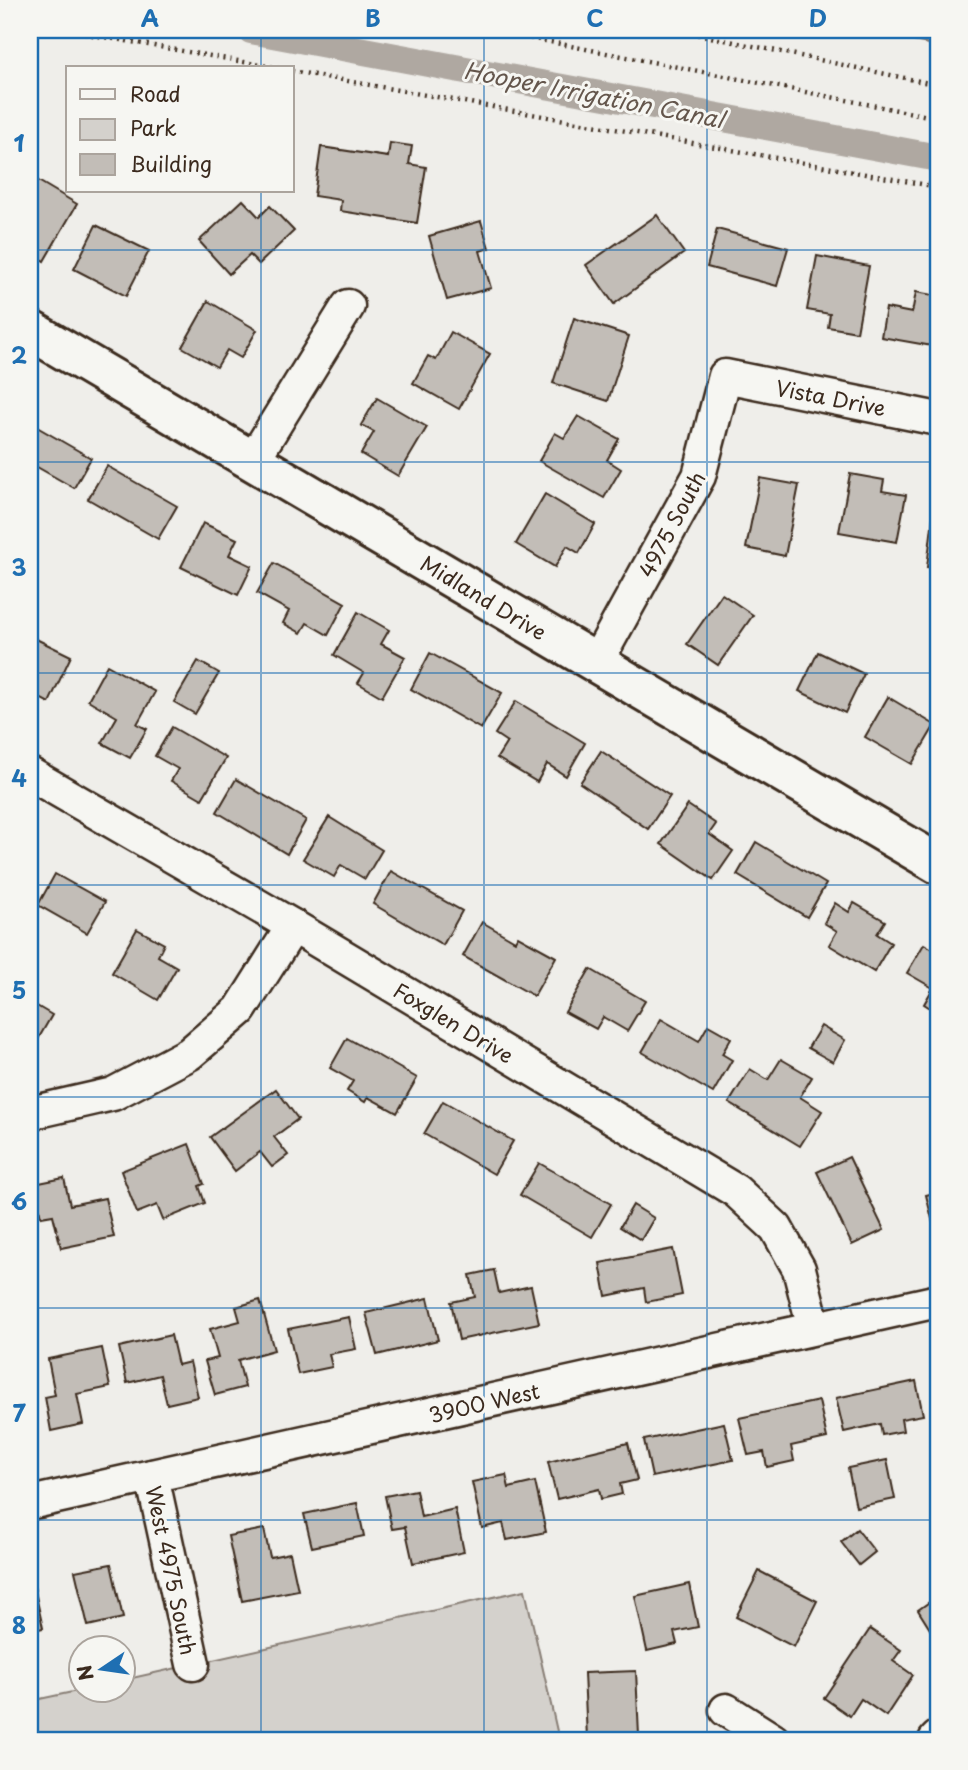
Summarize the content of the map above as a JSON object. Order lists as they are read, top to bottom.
{
  "streets": {
    "street": [
      "Vista Drive",
      "4975 South",
      "Midland Drive",
      "Foxglen Drive",
      "3900 West",
      "West 4975 South"
    ]
  },
  "crossings": [
    ["Vista Drive", "4975 South"],
    ["4975 South", "Midland Drive"],
    ["Foxglen Drive", "3900 West"],
    ["3900 West", "West 4975 South"]
  ],
  "water": ["Hooper Irrigation Canal"],
  "legend": ["Road", "Park", "Building"],
  "north": "left",
  "grid": {
    "columns": [
      "A",
      "B",
      "C",
      "D"
    ],
    "rows": [
      "1",
      "2",
      "3",
      "4",
      "5",
      "6",
      "7",
      "8"
    ]
  }
}
